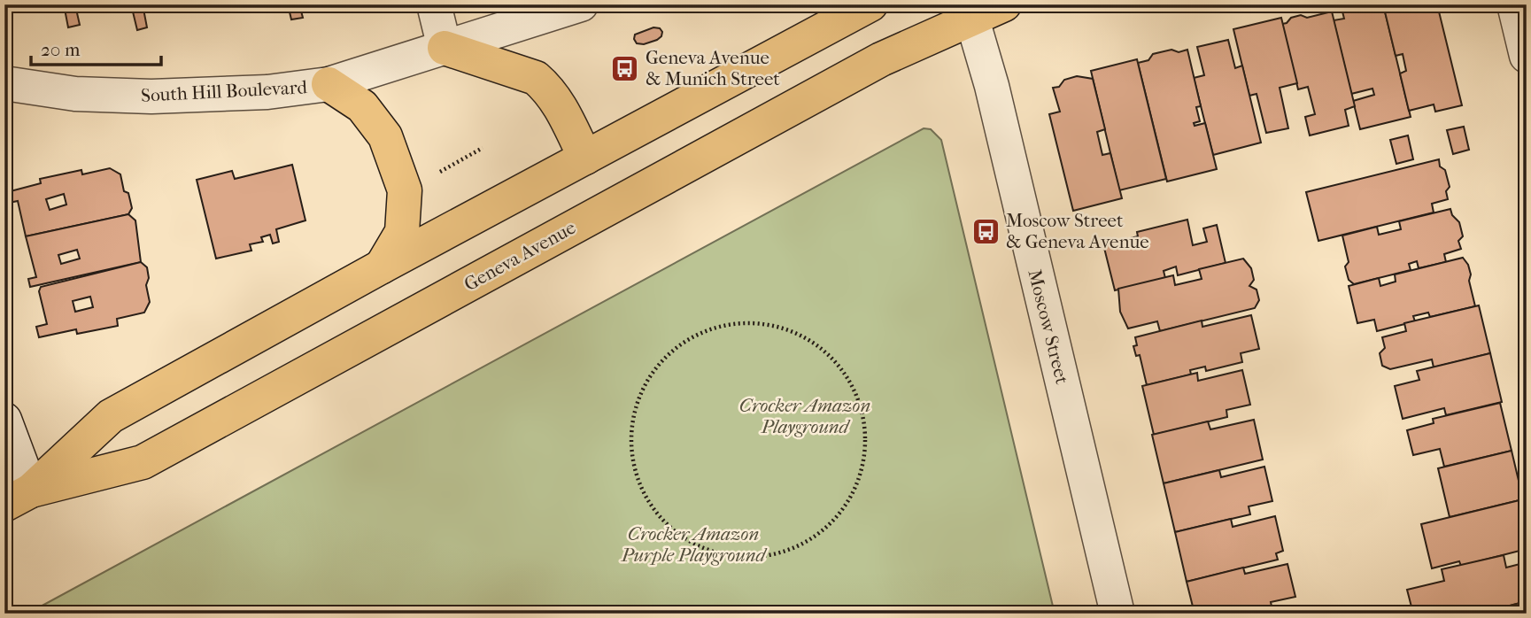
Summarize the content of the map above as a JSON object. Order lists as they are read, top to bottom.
{
  "streets": {
    "main road": ["Geneva Avenue"],
    "street": ["South Hill Boulevard", "Moscow Street"]
  },
  "crossings": [
    ["Geneva Avenue", "Moscow Street"]
  ],
  "parks": ["Crocker Amazon Playground", "Crocker Amazon Purple Playground"],
  "places": {
    "bus stop": ["Geneva Avenue & Munich Street", "Moscow Street & Geneva Avenue"]
  },
  "scale_bar": "20 m"
}
